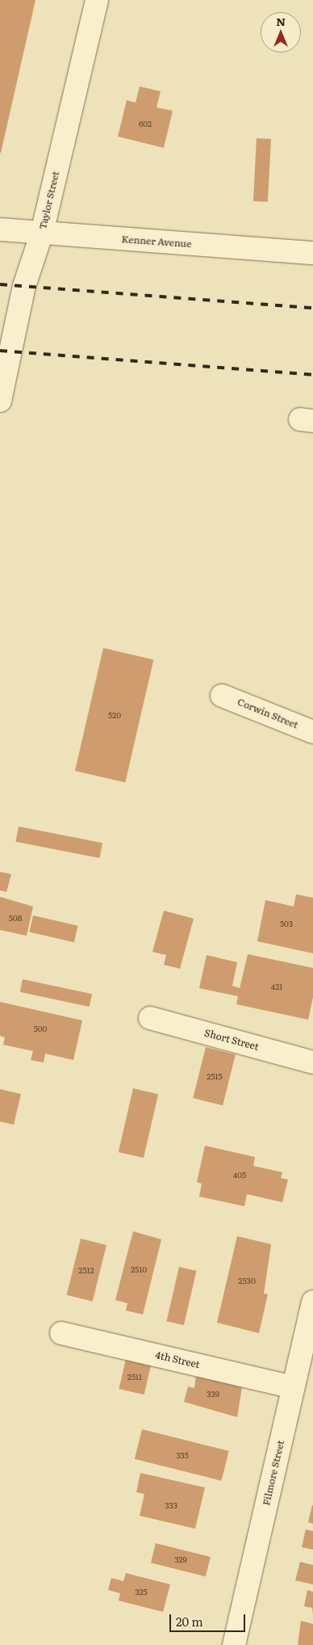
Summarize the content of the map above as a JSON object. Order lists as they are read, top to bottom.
{
  "streets": {
    "street": [
      "Taylor Street",
      "Kenner Avenue",
      "Corwin Street",
      "Short Street",
      "4th Street",
      "Filmore Street"
    ]
  },
  "crossings": [
    ["Taylor Street", "Kenner Avenue"],
    ["4th Street", "Filmore Street"]
  ],
  "house_numbers": [
    "602",
    "520",
    "508",
    "503",
    "421",
    "500",
    "2515",
    "405",
    "2510",
    "2512",
    "2530",
    "2511",
    "339",
    "335",
    "333",
    "329",
    "325"
  ],
  "scale_bar": "20 m",
  "north": "top"
}
